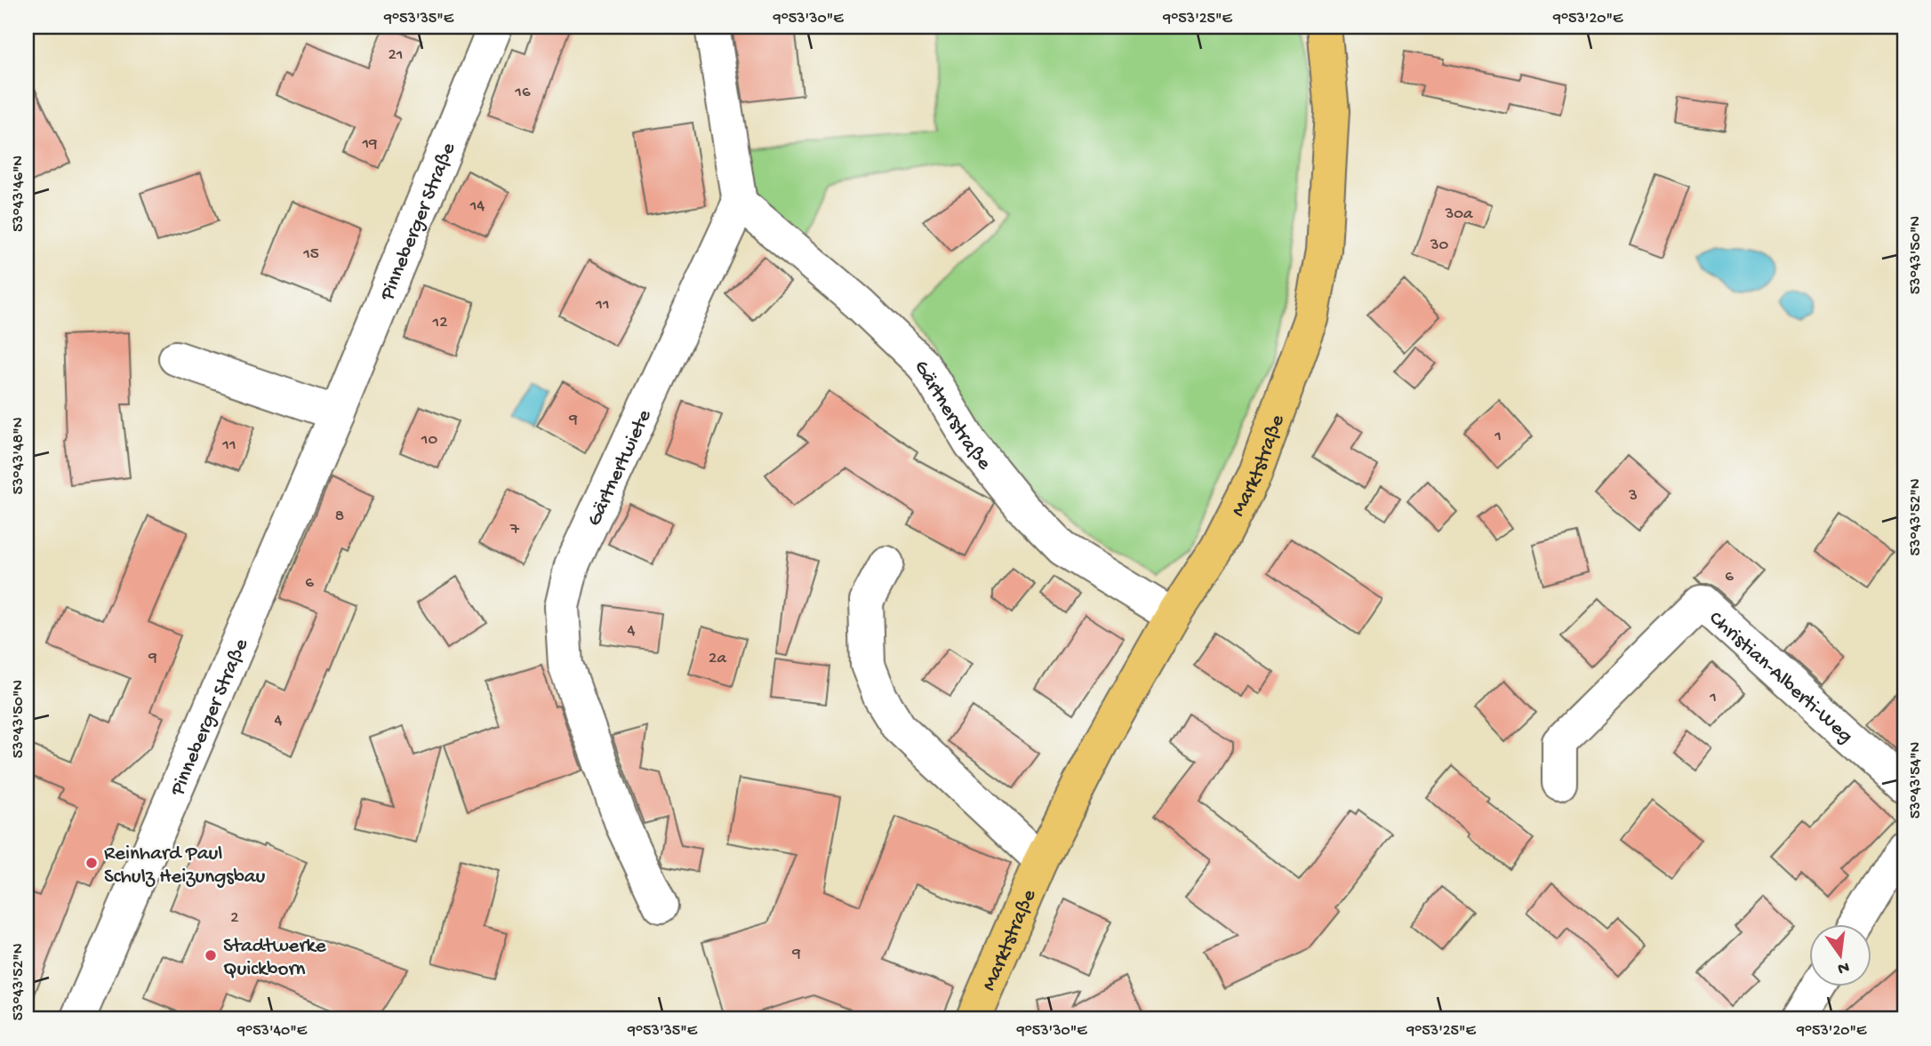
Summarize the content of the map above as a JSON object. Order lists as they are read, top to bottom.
{
  "streets": {
    "main road": ["Marktstraße"],
    "street": [
      "Pinneberger Straße",
      "Gärtnerstraße",
      "Gärtnertwiete",
      "Christian-Alberti-Weg"
    ]
  },
  "crossings": [
    ["Gärtnerstraße", "Marktstraße"],
    ["Gärtnerstraße", "Gärtnertwiete"]
  ],
  "places": ["Reinhard Paul Schulz Heizungsbau", "Stadtwerke Quickborn"],
  "house_numbers": [
    "21",
    "16",
    "19",
    "14",
    "30a",
    "30",
    "15",
    "11",
    "12",
    "9",
    "1",
    "10",
    "11",
    "3",
    "8",
    "7",
    "6",
    "6",
    "4",
    "9",
    "2a",
    "1",
    "4",
    "2",
    "9"
  ],
  "north": "bottom",
  "coordinates": [
    "9°53'35\"E",
    "9°53'30\"E",
    "9°53'25\"E",
    "9°53'20\"E",
    "53°43'46\"N",
    "53°43'50\"N",
    "53°43'48\"N",
    "53°43'52\"N",
    "53°43'54\"N",
    "9°53'40\"E"
  ]
}
